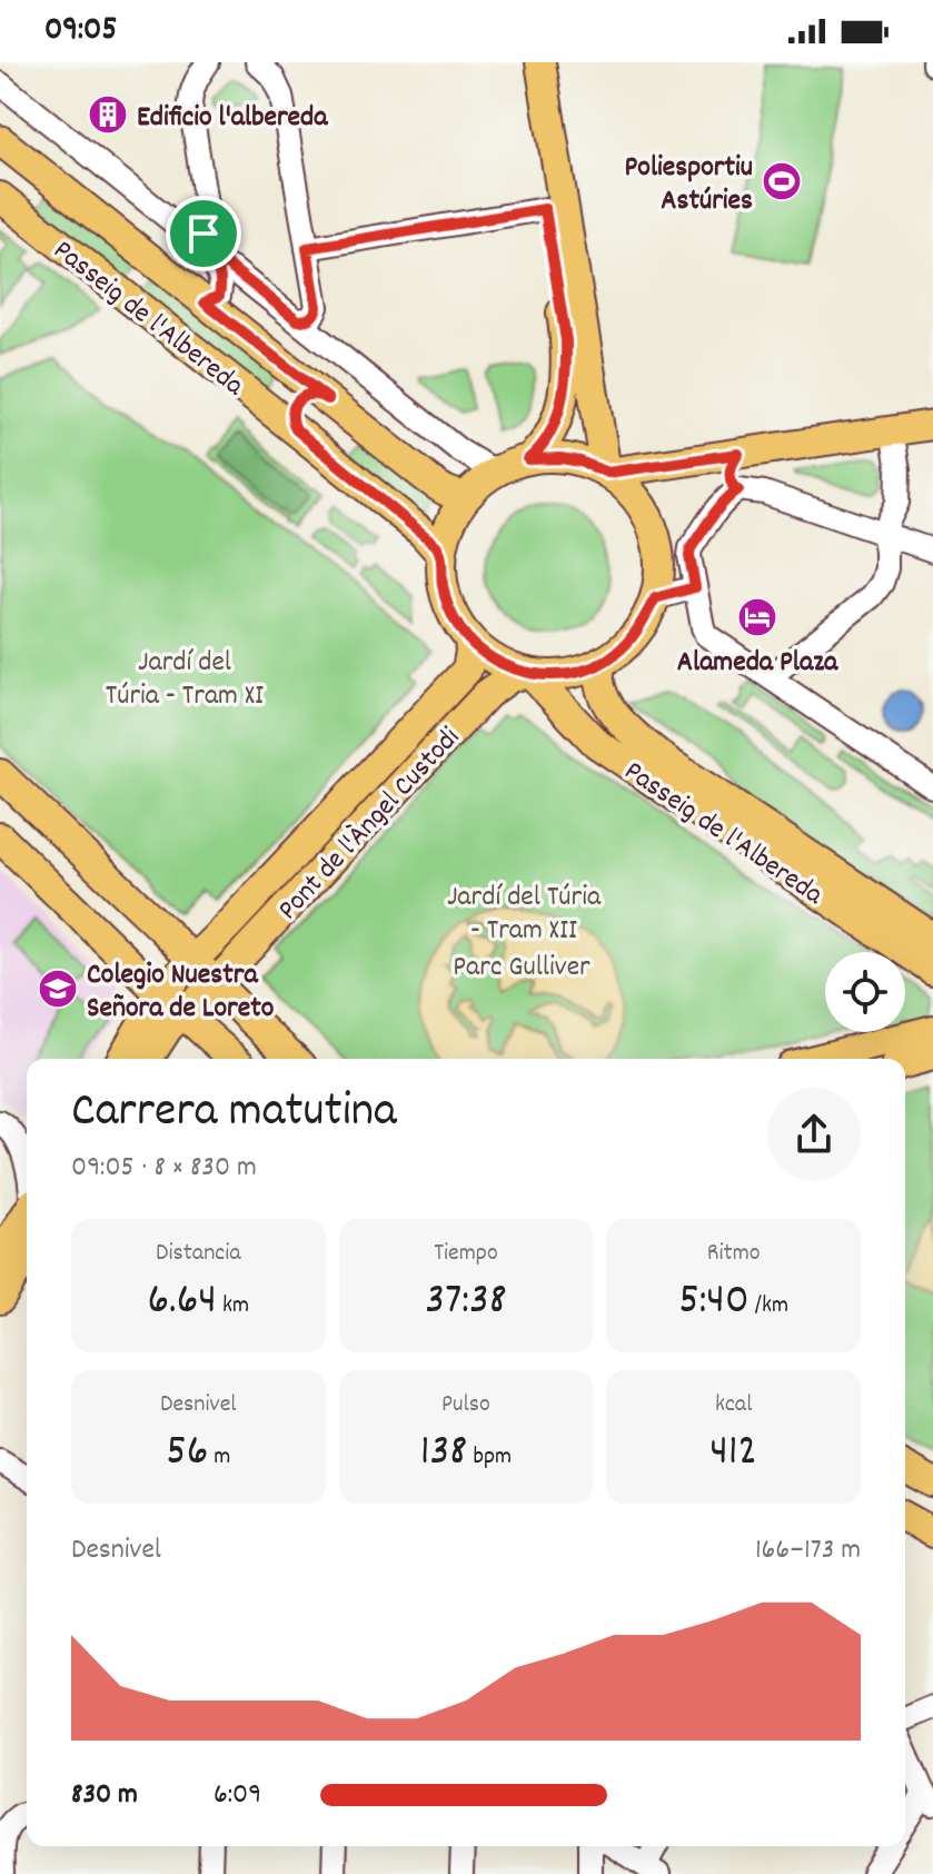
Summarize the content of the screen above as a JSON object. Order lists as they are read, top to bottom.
{
  "streets": {
    "main road": ["Passeig de l'Albereda", "Pont de l'Àngel Custodi"]
  },
  "crossings": [
    ["Passeig de l'Albereda", "Pont de l'Àngel Custodi"]
  ],
  "parks": ["Jardí del Túria - Tram XI", "Jardí del Túria - Tram XII", "Parc Gulliver"],
  "places": {
    "building": ["Edificio l'albereda"],
    "sports": ["Poliesportiu Astúries"],
    "hotel": ["Alameda Plaza"],
    "school or university": ["Colegio Nuestra Señora de Loreto"]
  },
  "page": {
    "status": "09:05",
    "heading": ["Carrera matutina", "09:05 · 8 × 830 m"],
    "stats": [
      ["Distancia", "6.64 km"],
      ["Tiempo", "37:38"],
      ["Ritmo", "5:40 /km"],
      ["Desnivel", "56 m"],
      ["Pulso", "138 bpm"],
      ["kcal", "412"]
    ],
    "chart": ["Desnivel", "166–173 m"],
    "list": [
      {
        "name": "830 m",
        "note": "6:09"
      }
    ]
  }
}
